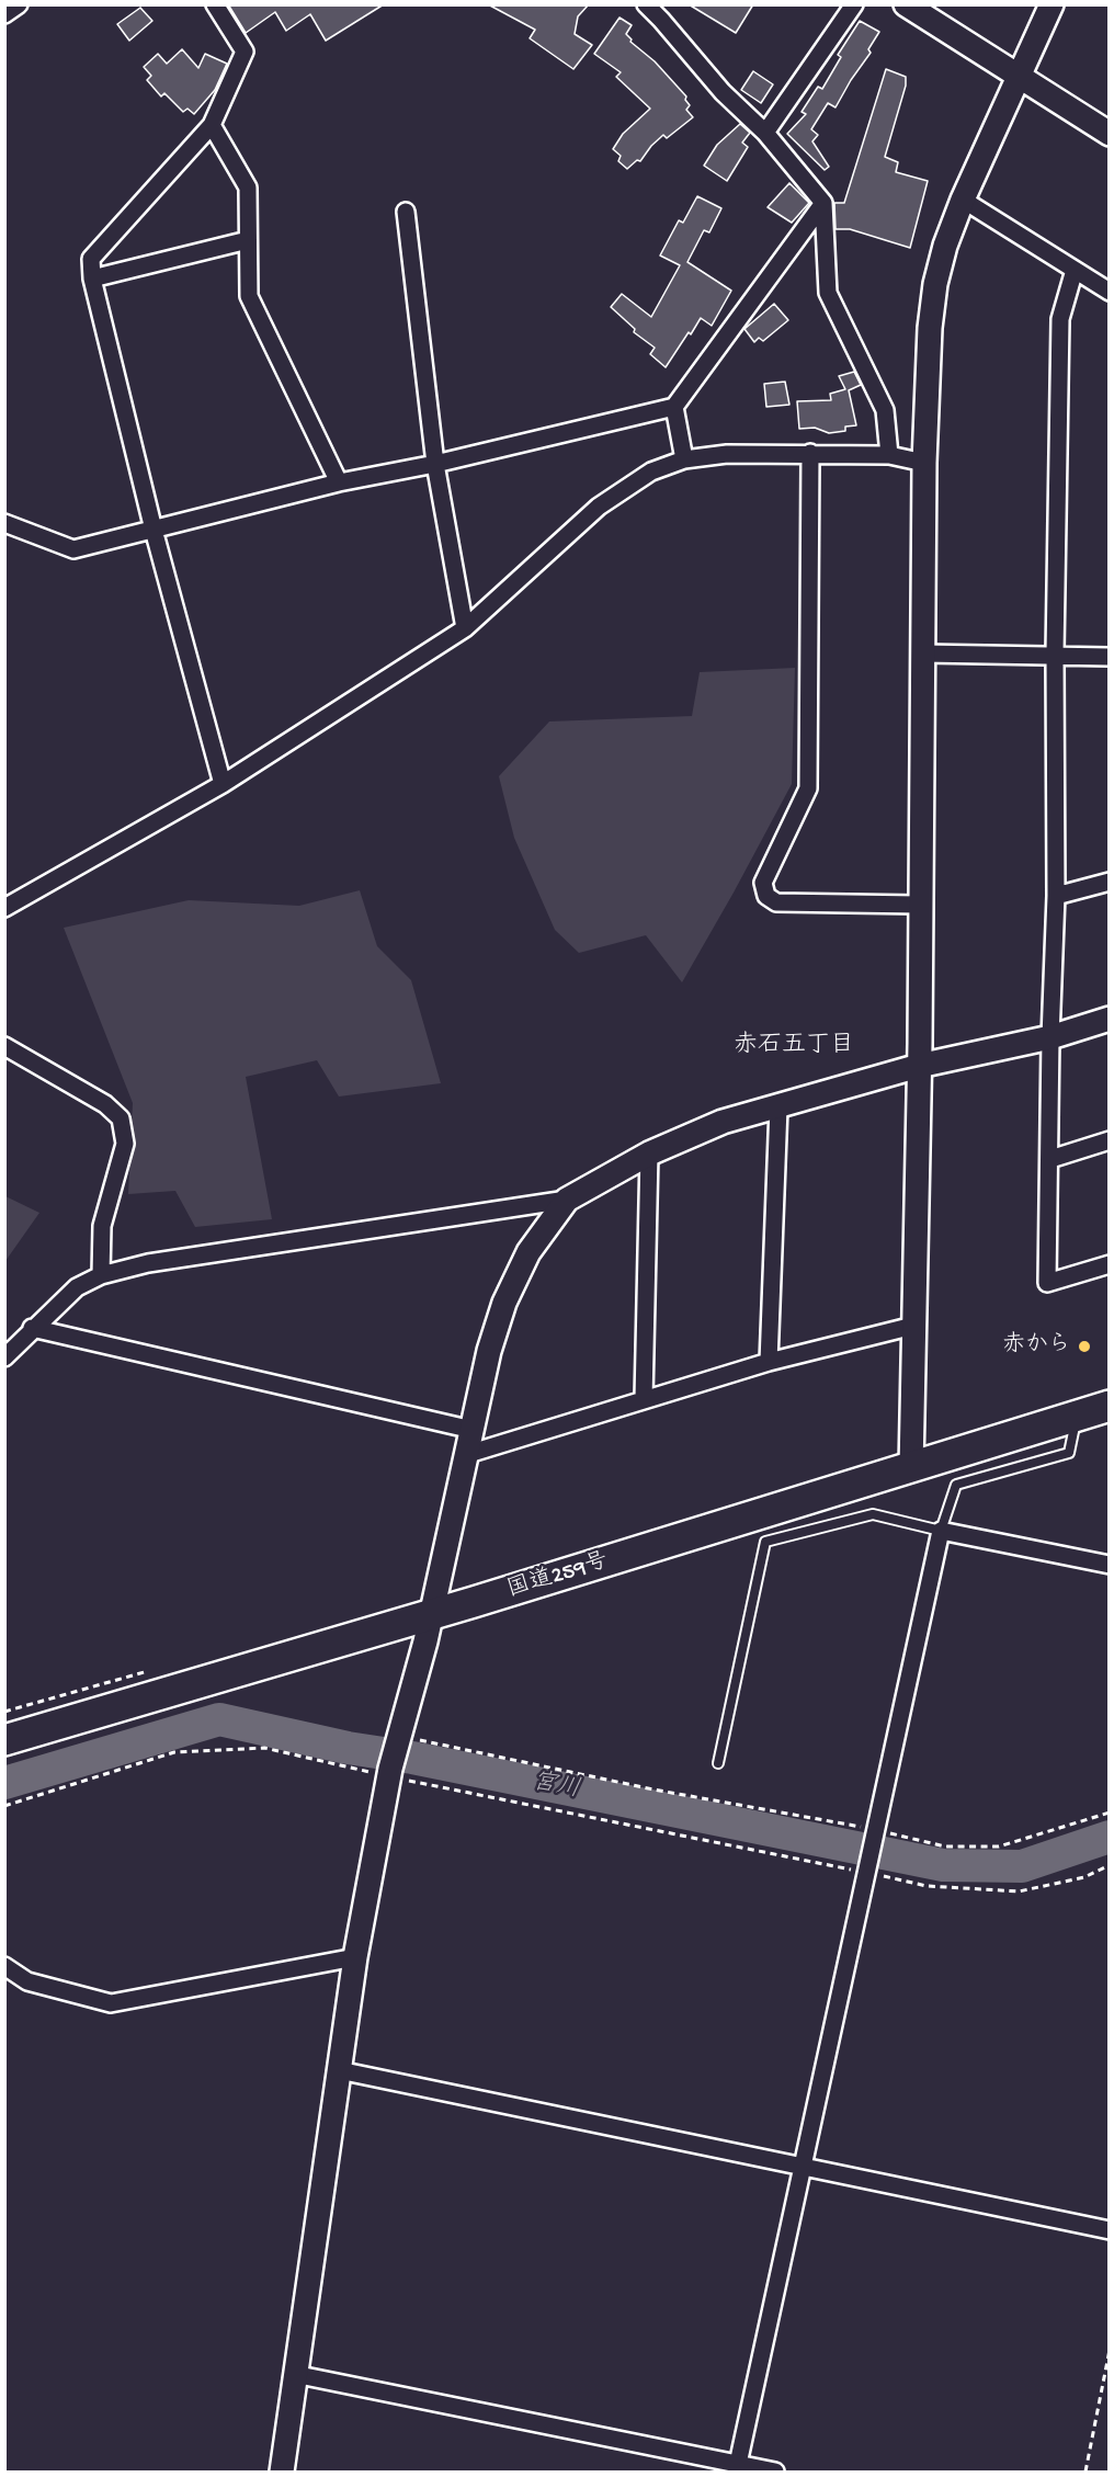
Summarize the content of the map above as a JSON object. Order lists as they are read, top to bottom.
{
  "streets": {
    "highway": ["国道259号"]
  },
  "districts": ["赤石五丁目"],
  "water": ["宮川"],
  "places": ["赤から"]
}
